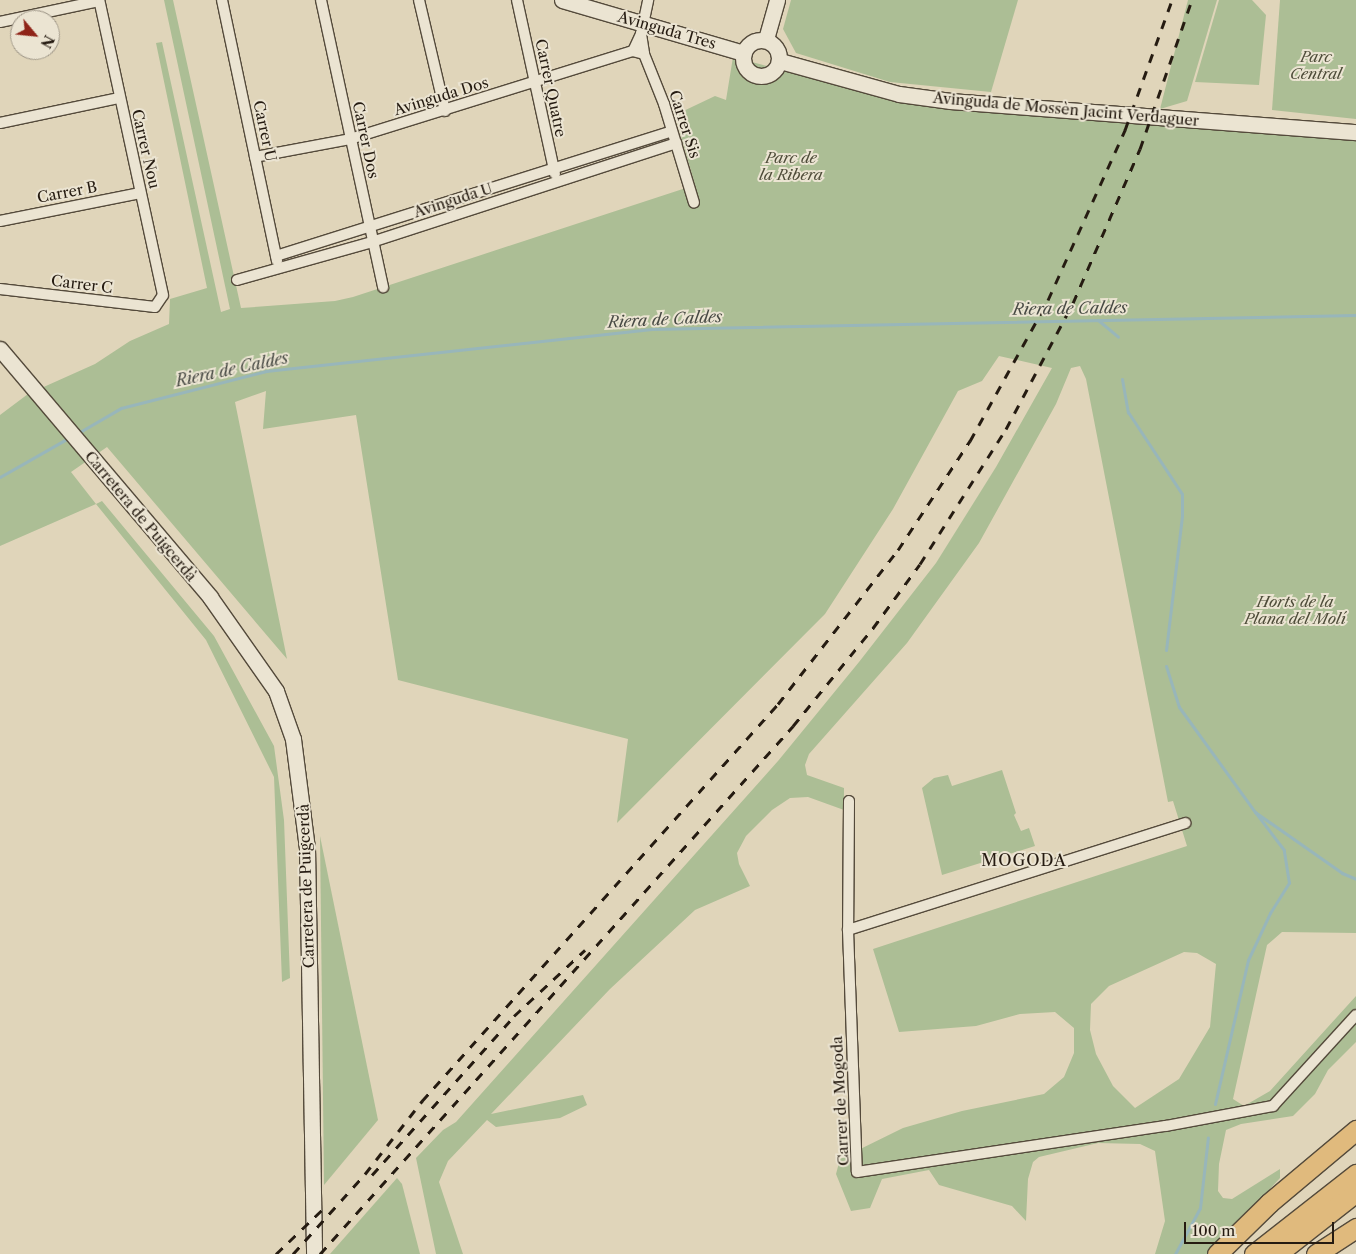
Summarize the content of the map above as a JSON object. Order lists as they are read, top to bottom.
{
  "streets": {
    "main road": ["Avinguda Tres", "Avinguda de Mossèn Jacint Verdaguer", "Carretera de Puigcerdà"],
    "street": [
      "Carrer Quatre",
      "Avinguda Dos",
      "Carrer Sis",
      "Carrer U",
      "Carrer Dos",
      "Carrer Nou",
      "Carrer B",
      "Avinguda U",
      "Carrer C",
      "Carrer de Mogoda"
    ]
  },
  "crossings": [
    ["Avinguda Tres", "Avinguda de Mossèn Jacint Verdaguer"],
    ["Avinguda Tres", "Carrer Sis"],
    ["Carrer Quatre", "Avinguda Dos"],
    ["Carrer Quatre", "Avinguda U"],
    ["Avinguda Dos", "Carrer U"],
    ["Avinguda Dos", "Carrer Dos"],
    ["Carrer Sis", "Avinguda U"],
    ["Carrer U", "Avinguda U"],
    ["Carrer Dos", "Avinguda U"],
    ["Carrer Nou", "Carrer B"],
    ["Carrer Nou", "Carrer C"]
  ],
  "districts": ["MOGODA"],
  "water": ["Riera de Caldes"],
  "parks": ["Parc Central", "Parc de la Ribera", "Horts de la Plana del Molí"],
  "scale_bar": "100 m",
  "north": "bottom right"
}
